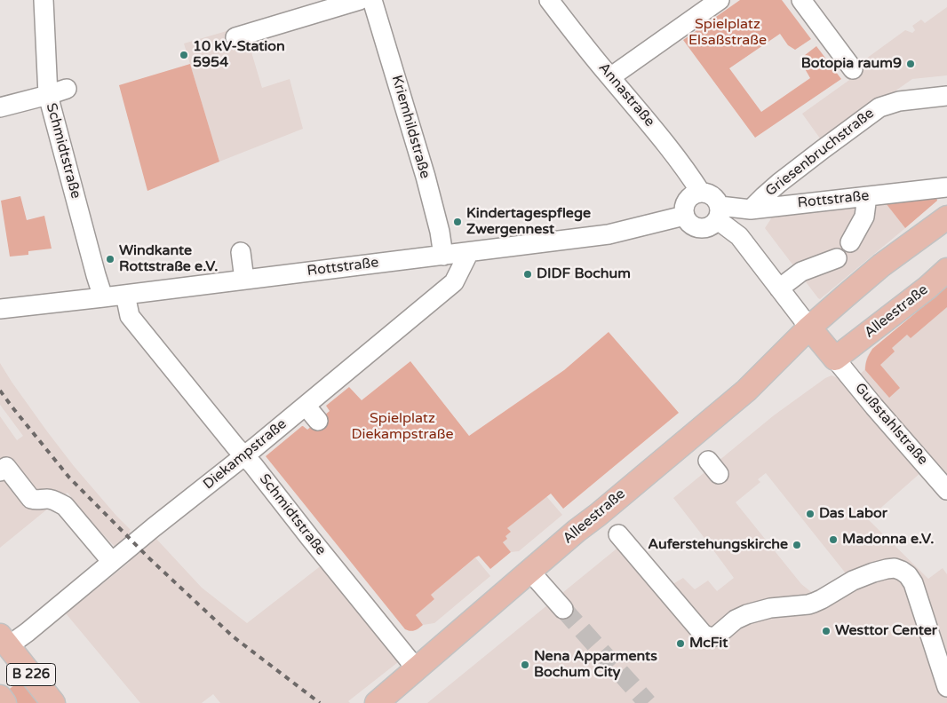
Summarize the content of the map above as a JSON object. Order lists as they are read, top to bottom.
{
  "streets": {
    "main road": ["Alleestraße", "B 226"],
    "street": [
      "Annastraße",
      "Kriemhildstraße",
      "Schmidtstraße",
      "Griesenbruchstraße",
      "Rottstraße",
      "Gußstahlstraße",
      "Diekampstraße"
    ]
  },
  "crossings": [
    ["Annastraße", "Rottstraße"],
    ["Kriemhildstraße", "Rottstraße"],
    ["Schmidtstraße", "Rottstraße"],
    ["Schmidtstraße", "Alleestraße"],
    ["Schmidtstraße", "Diekampstraße"],
    ["Griesenbruchstraße", "Rottstraße"],
    ["Rottstraße", "Diekampstraße"],
    ["Alleestraße", "Gußstahlstraße"],
    ["Diekampstraße", "B 226"]
  ],
  "parks": ["Spielplatz Elsaßstraße", "Spielplatz Diekampstraße"],
  "places": [
    "10 kV-Station 5954",
    "Botopia raum9",
    "Kindertagespflege Zwergennest",
    "Windkante Rottstraße e.V.",
    "DIDF Bochum",
    "Das Labor",
    "Madonna e.V.",
    "Auferstehungskirche",
    "Westtor Center",
    "McFit",
    "Nena Apparments Bochum City"
  ]
}
